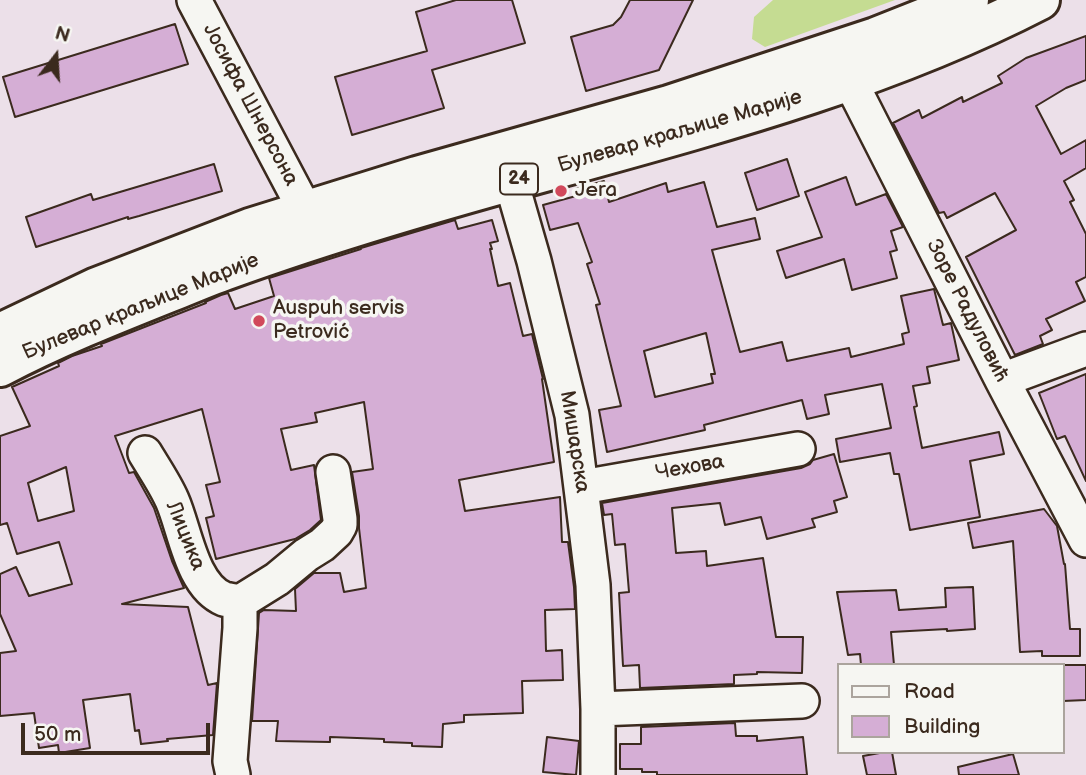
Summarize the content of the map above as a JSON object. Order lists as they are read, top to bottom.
{
  "streets": {
    "main road": ["Булевар краљице Марије", "24"],
    "street": [
      "Јосифа Шнерсона",
      "Зоре Радуловић",
      "Мишарска",
      "Чехова",
      "Лицика"
    ]
  },
  "crossings": [
    ["Јосифа Шнерсона", "Булевар краљице Марије"],
    ["Булевар краљице Марије", "Зоре Радуловић"],
    ["Булевар краљице Марије", "Мишарска"],
    ["Мишарска", "Чехова"]
  ],
  "places": ["Jera", "Auspuh servis Petrović"],
  "legend": ["Road", "Building"],
  "scale_bar": "50 m",
  "north": "top"
}
